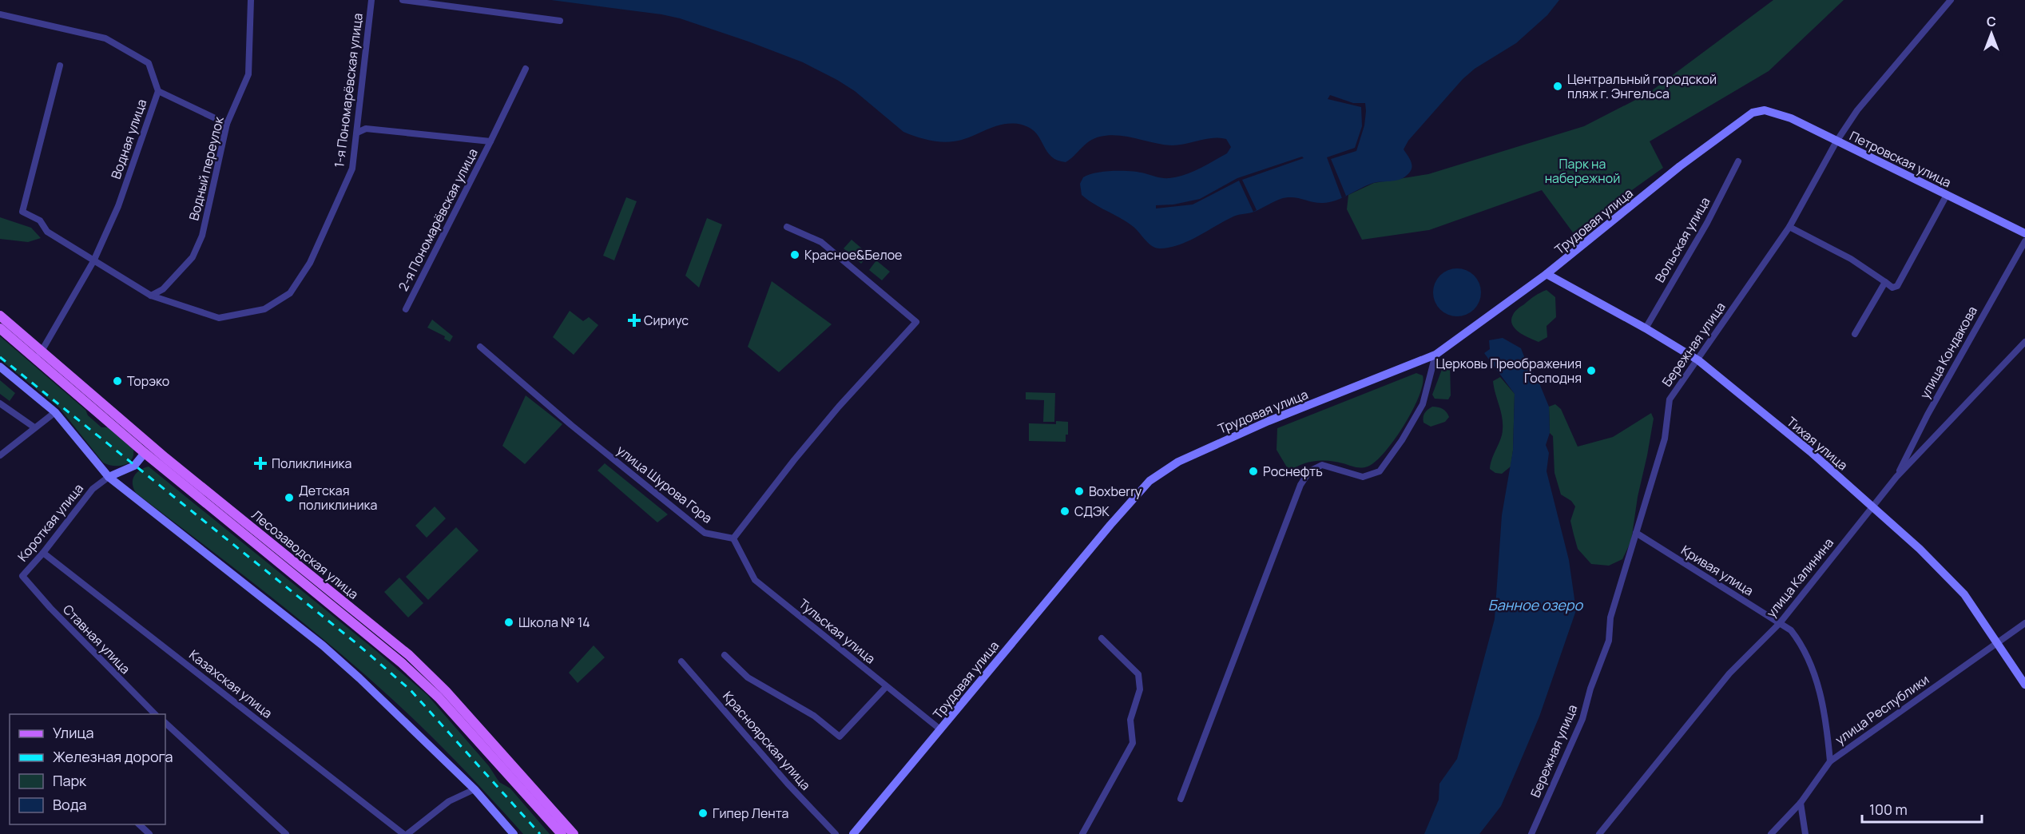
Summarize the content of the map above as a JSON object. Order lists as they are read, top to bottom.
{
  "streets": {
    "main road": [
      "Петровская улица",
      "Трудовая улица",
      "Тихая улица",
      "Короткая улица",
      "Лесозаводская улица"
    ],
    "street": [
      "1-я Пономарёвская улица",
      "Водная улица",
      "Водный переулок",
      "2-я Пономарёвская улица",
      "Вольская улица",
      "Бережная улица",
      "улица Кондакова",
      "улица Шурова Гора",
      "Кривая улица",
      "улица Калинина",
      "Тульская улица",
      "Ставная улица",
      "Казахская улица",
      "улица Республики",
      "Красноярская улица"
    ]
  },
  "crossings": [
    ["1-я Пономарёвская улица", "Водный переулок"],
    ["1-я Пономарёвская улица", "2-я Пономарёвская улица"],
    ["Водная улица", "Лесозаводская улица"],
    ["Петровская улица", "Трудовая улица"],
    ["Петровская улица", "Бережная улица"],
    ["Трудовая улица", "Тихая улица"],
    ["Трудовая улица", "Тульская улица"],
    ["Вольская улица", "Тихая улица"],
    ["Бережная улица", "Тихая улица"],
    ["Бережная улица", "Кривая улица"],
    ["улица Кондакова", "улица Калинина"],
    ["Тихая улица", "улица Калинина"],
    ["Тихая улица", "улица Республики"],
    ["улица Шурова Гора", "Тульская улица"],
    ["Короткая улица", "Лесозаводская улица"],
    ["Короткая улица", "Ставная улица"],
    ["Короткая улица", "Казахская улица"],
    ["Кривая улица", "улица Калинина"],
    ["Кривая улица", "улица Республики"]
  ],
  "water": ["Банное озеро"],
  "parks": ["Парк на набережной"],
  "places": {
    "other": [
      "Центральный городской пляж г. Энгельса",
      "Красное&Белое",
      "Церковь Преображения Господня",
      "Торэко",
      "Роснефть",
      "Boxberry",
      "Детская поликлиника",
      "СДЭК",
      "Школа № 14",
      "Гипер Лента"
    ],
    "health": ["Сириус", "Поликлиника"]
  },
  "legend": [
    "Улица",
    "Железная дорога",
    "Парк",
    "Вода"
  ],
  "scale_bar": "100 m",
  "north": "top"
}
